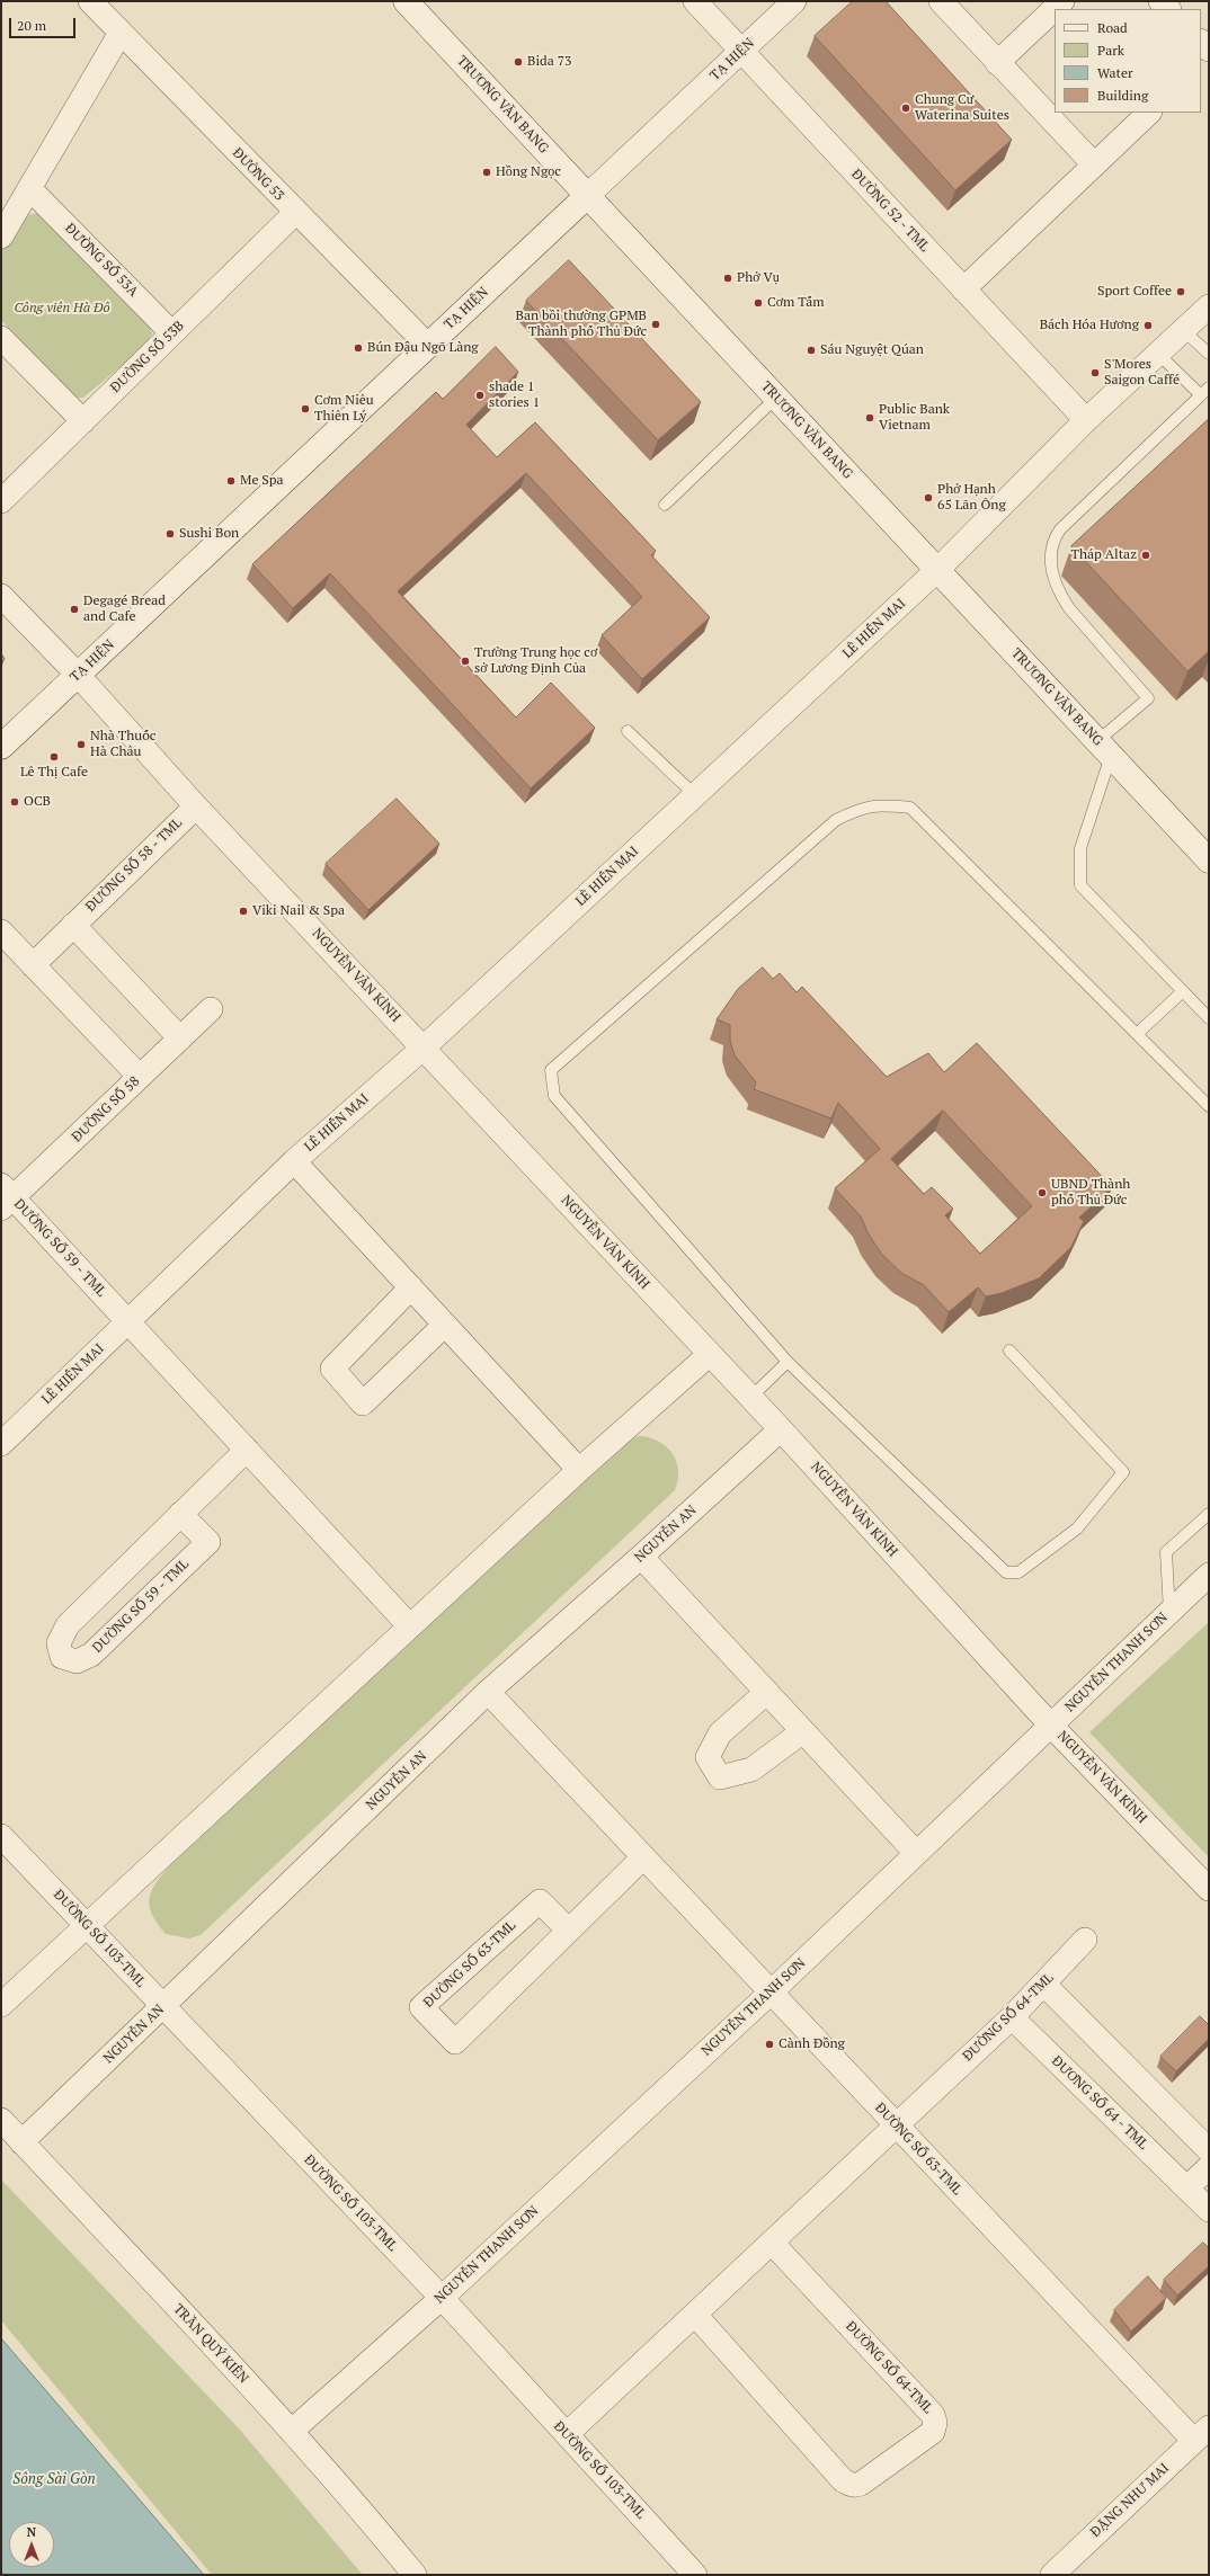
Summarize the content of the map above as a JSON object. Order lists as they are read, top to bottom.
{
  "streets": {
    "street": [
      "TẠ HIỆN",
      "TRƯƠNG VĂN BANG",
      "ĐƯỜNG 53",
      "ĐƯỜNG 52 - TML",
      "ĐƯỜNG SỐ 53A",
      "ĐƯỜNG SỐ 53B",
      "LÊ HIẾN MAI",
      "ĐƯỜNG SỐ 58 - TML",
      "NGUYỄN VĂN KỈNH",
      "ĐƯỜNG SỐ 58",
      "DƯỜNG SỐ 59 - TML",
      "NGUYỄN AN",
      "NGUYỄN THANH SƠN",
      "ĐƯỜNG SỐ 103-TML",
      "ĐƯỜNG SỐ 63-TML",
      "ĐƯỜNG SỐ 64-TML",
      "ĐƯƠNG SỐ 64 - TML",
      "TRẦN QUÝ KIÊN",
      "ĐẶNG NHƯ MAI"
    ]
  },
  "crossings": [
    ["TẠ HIỆN", "TRƯƠNG VĂN BANG"],
    ["TẠ HIỆN", "ĐƯỜNG 53"],
    ["TẠ HIỆN", "ĐƯỜNG 52 - TML"],
    ["TẠ HIỆN", "NGUYỄN VĂN KỈNH"],
    ["TRƯƠNG VĂN BANG", "LÊ HIẾN MAI"],
    ["ĐƯỜNG 53", "ĐƯỜNG SỐ 53B"],
    ["ĐƯỜNG 52 - TML", "LÊ HIẾN MAI"],
    ["ĐƯỜNG SỐ 53A", "ĐƯỜNG SỐ 53B"],
    ["LÊ HIẾN MAI", "NGUYỄN VĂN KỈNH"],
    ["LÊ HIẾN MAI", "DƯỜNG SỐ 59 - TML"],
    ["ĐƯỜNG SỐ 58 - TML", "NGUYỄN VĂN KỈNH"],
    ["NGUYỄN VĂN KỈNH", "NGUYỄN AN"],
    ["NGUYỄN VĂN KỈNH", "NGUYỄN THANH SƠN"],
    ["ĐƯỜNG SỐ 58", "DƯỜNG SỐ 59 - TML"],
    ["NGUYỄN AN", "ĐƯỜNG SỐ 103-TML"],
    ["NGUYỄN AN", "ĐƯỜNG SỐ 63-TML"],
    ["NGUYỄN AN", "TRẦN QUÝ KIÊN"],
    ["NGUYỄN THANH SƠN", "ĐƯỜNG SỐ 103-TML"],
    ["NGUYỄN THANH SƠN", "ĐƯỜNG SỐ 63-TML"],
    ["NGUYỄN THANH SƠN", "TRẦN QUÝ KIÊN"],
    ["ĐƯỜNG SỐ 103-TML", "ĐƯỜNG SỐ 64-TML"],
    ["ĐƯỜNG SỐ 63-TML", "ĐƯỜNG SỐ 64-TML"],
    ["ĐƯỜNG SỐ 63-TML", "ĐẶNG NHƯ MAI"],
    ["ĐƯỜNG SỐ 64-TML", "ĐƯƠNG SỐ 64 - TML"]
  ],
  "water": ["Sông Sài Gòn"],
  "parks": ["Công viên Hà Đô"],
  "places": [
    "Bida 73",
    "Chung Cư Waterina Suites",
    "Hồng Ngọc",
    "Phở Vụ",
    "Sport Coffee",
    "Cơm Tấm",
    "Ban bồi thường GPMB Thành phố Thủ Đức",
    "Bách Hóa Hương",
    "Bún Đậu Ngõ Làng",
    "Sáu Nguyệt Qúan",
    "S'Mores Saigon Caffé",
    "shade 1 stories 1",
    "Cơm Niêu Thiên Lý",
    "Public Bank Vietnam",
    "Me Spa",
    "Phở Hạnh 65 Lãn Ông",
    "Sushi Bon",
    "Tháp Altaz",
    "Degagé Bread and Cafe",
    "Trường Trung học cơ sở Lương Định Của",
    "Nhà Thuốc Hà Châu",
    "Lê Thị Cafe",
    "OCB",
    "Viki Nail & Spa",
    "UBND Thành phố Thủ Đức",
    "Cành Đồng"
  ],
  "legend": [
    "Road",
    "Park",
    "Water",
    "Building"
  ],
  "scale_bar": "20 m",
  "north": "top"
}
